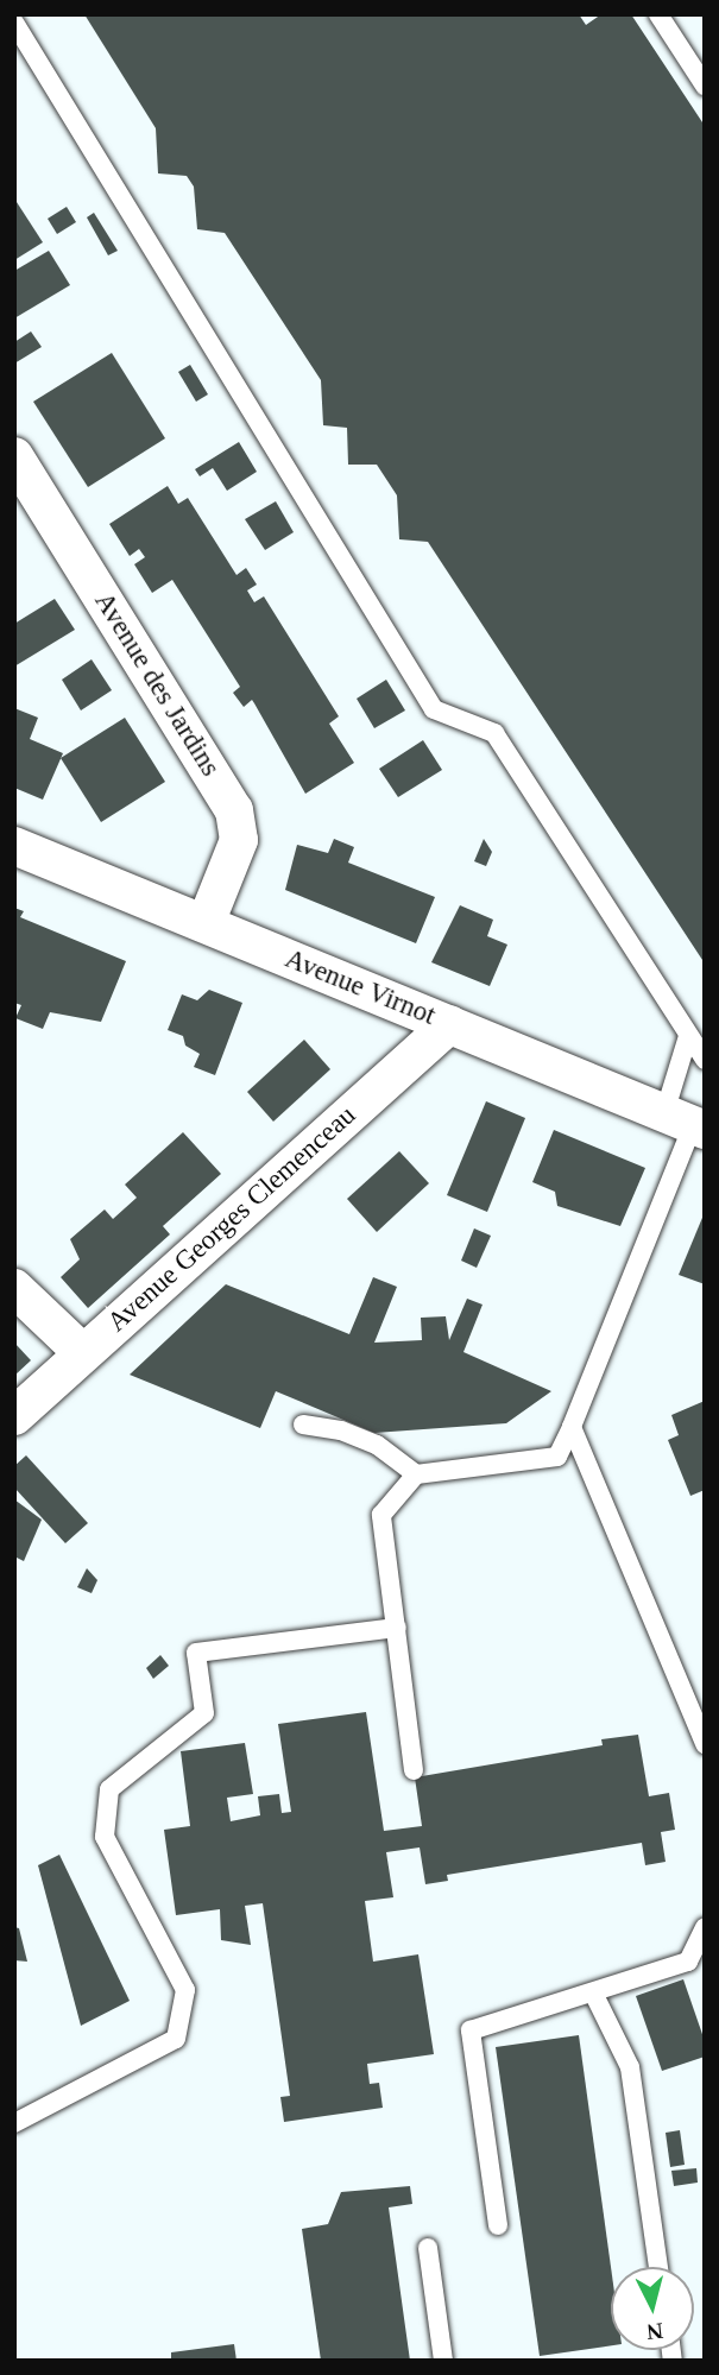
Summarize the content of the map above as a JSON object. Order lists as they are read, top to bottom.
{
  "streets": {
    "street": ["Avenue des Jardins", "Avenue Virnot", "Avenue Georges Clemenceau"]
  },
  "crossings": [
    ["Avenue des Jardins", "Avenue Virnot"],
    ["Avenue Virnot", "Avenue Georges Clemenceau"]
  ],
  "north": "bottom"
}
